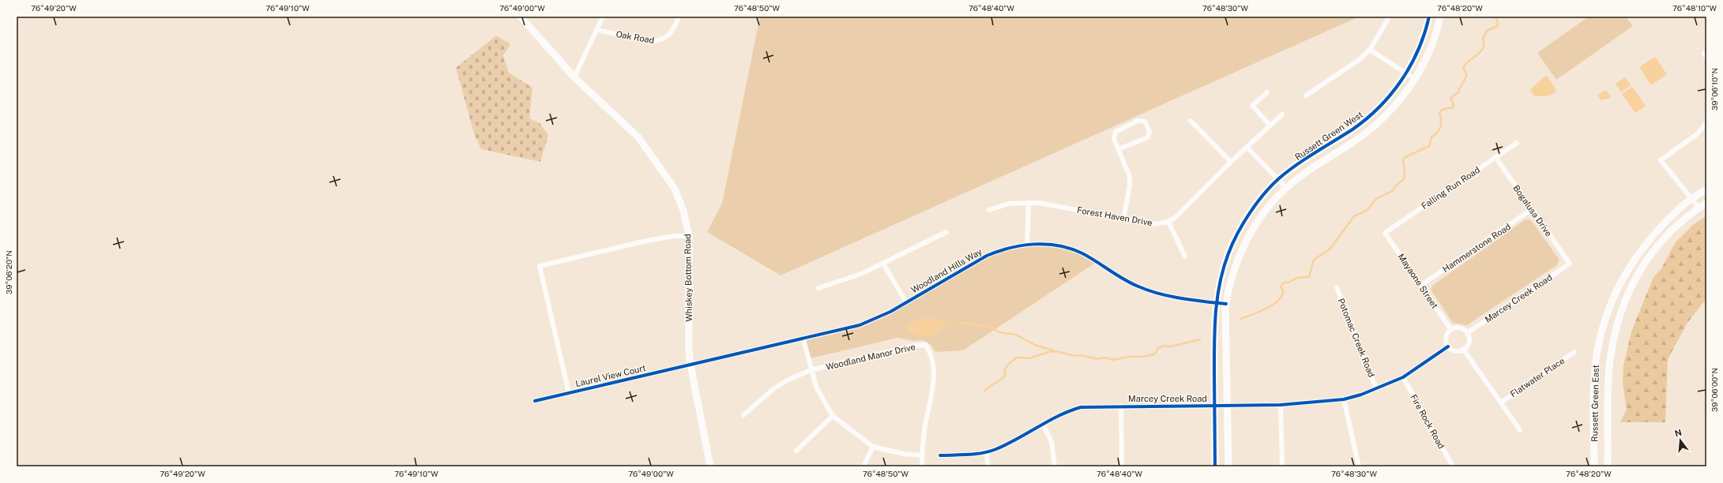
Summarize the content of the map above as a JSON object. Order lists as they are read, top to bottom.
{
  "streets": {
    "street": [
      "Oak Road",
      "Russett Green West",
      "Falling Run Road",
      "Bogalusa Drive",
      "Forest Haven Drive",
      "Hammerstone Road",
      "Woodland Hills Way",
      "Whiskey Bottom Road",
      "Mayaone Street",
      "Marcey Creek Road",
      "Potomac Creek Road",
      "Woodland Manor Drive",
      "Laurel View Court",
      "Flatwater Place",
      "Russett Green East",
      "Fire Rock Road"
    ]
  },
  "crossings": [
    ["Russett Green West", "Woodland Hills Way"],
    ["Russett Green West", "Marcey Creek Road"],
    ["Falling Run Road", "Bogalusa Drive"],
    ["Falling Run Road", "Mayaone Street"],
    ["Bogalusa Drive", "Hammerstone Road"],
    ["Bogalusa Drive", "Marcey Creek Road"],
    ["Hammerstone Road", "Mayaone Street"],
    ["Woodland Hills Way", "Whiskey Bottom Road"],
    ["Woodland Hills Way", "Laurel View Court"],
    ["Whiskey Bottom Road", "Laurel View Court"],
    ["Mayaone Street", "Marcey Creek Road"],
    ["Marcey Creek Road", "Potomac Creek Road"],
    ["Marcey Creek Road", "Fire Rock Road"]
  ],
  "north": "top",
  "coordinates": [
    "76°49'20\"W",
    "76°49'10\"W",
    "76°49'00\"W",
    "76°48'50\"W",
    "76°48'40\"W",
    "76°48'30\"W",
    "76°48'20\"W",
    "76°48'10\"W",
    "39°06'10\"N",
    "39°06'20\"N",
    "39°06'00\"N"
  ]
}
